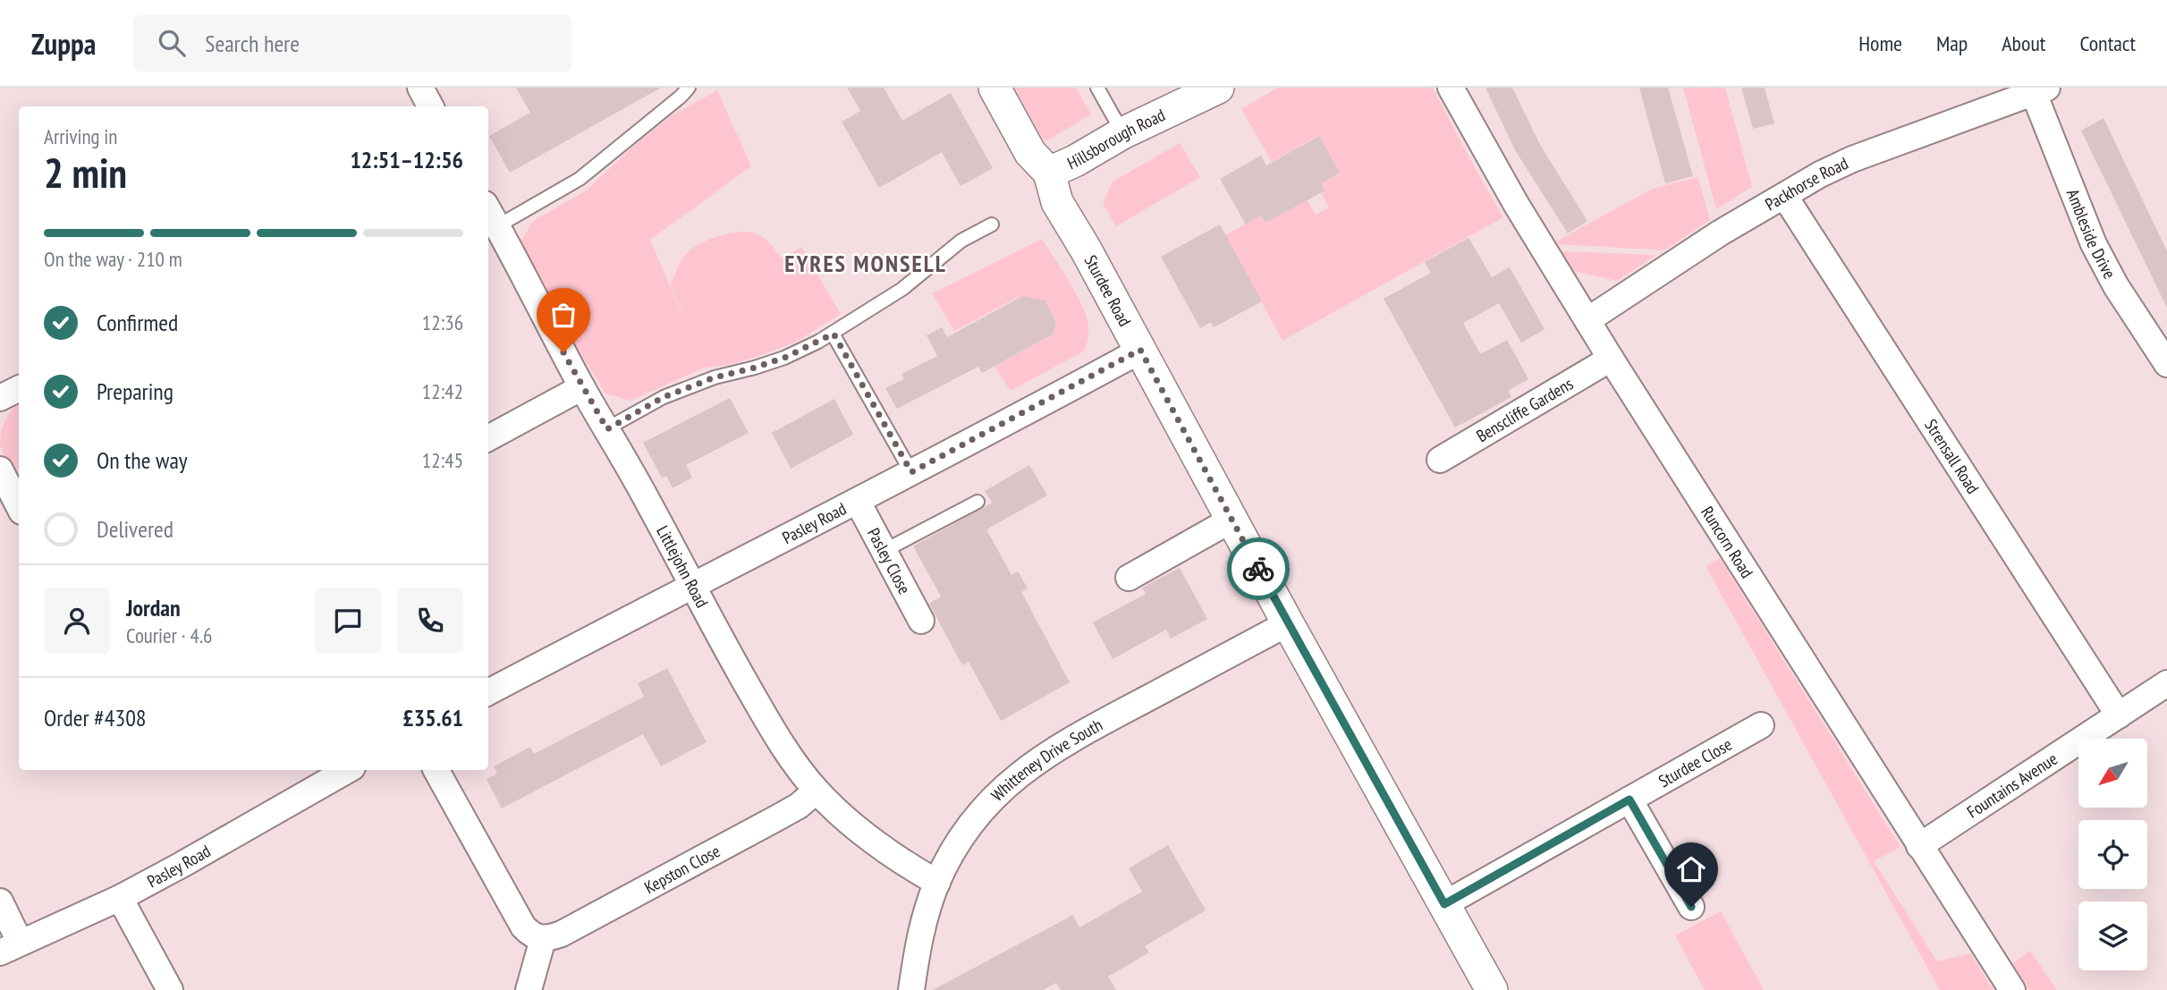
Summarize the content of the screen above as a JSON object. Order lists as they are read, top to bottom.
{
  "streets": {
    "street": [
      "Hillsborough Road",
      "Packhorse Road",
      "Ambleside Drive",
      "Sturdee Road",
      "Benscliffe Gardens",
      "Strensall Road",
      "Pasley Road",
      "Runcorn Road",
      "Pasley Close",
      "Littlejohn Road",
      "Whitteney Drive South",
      "Sturdee Close",
      "Fountains Avenue",
      "Kepston Close"
    ]
  },
  "crossings": [
    ["Hillsborough Road", "Sturdee Road"],
    ["Packhorse Road", "Ambleside Drive"],
    ["Packhorse Road", "Strensall Road"],
    ["Packhorse Road", "Runcorn Road"],
    ["Sturdee Road", "Pasley Road"],
    ["Sturdee Road", "Whitteney Drive South"],
    ["Sturdee Road", "Sturdee Close"],
    ["Benscliffe Gardens", "Runcorn Road"],
    ["Strensall Road", "Fountains Avenue"],
    ["Pasley Road", "Pasley Close"],
    ["Pasley Road", "Littlejohn Road"],
    ["Runcorn Road", "Fountains Avenue"],
    ["Littlejohn Road", "Whitteney Drive South"],
    ["Littlejohn Road", "Kepston Close"]
  ],
  "districts": ["EYRES MONSELL"],
  "north": "bottom left",
  "page": {
    "header": "Zuppa",
    "search": "Search here",
    "nav": [
      "Home",
      "Map",
      "About",
      "Contact"
    ],
    "heading": ["2 min", "Arriving in", "12:51–12:56"],
    "panel": [
      "Jordan",
      "Courier · 4.6",
      "Order #4308",
      "£35.61"
    ],
    "bar": "On the way · 210 m",
    "list": [
      ["Confirmed", "12:36"],
      ["Preparing", "12:42"],
      ["On the way", "12:45"],
      "Delivered"
    ]
  }
}
